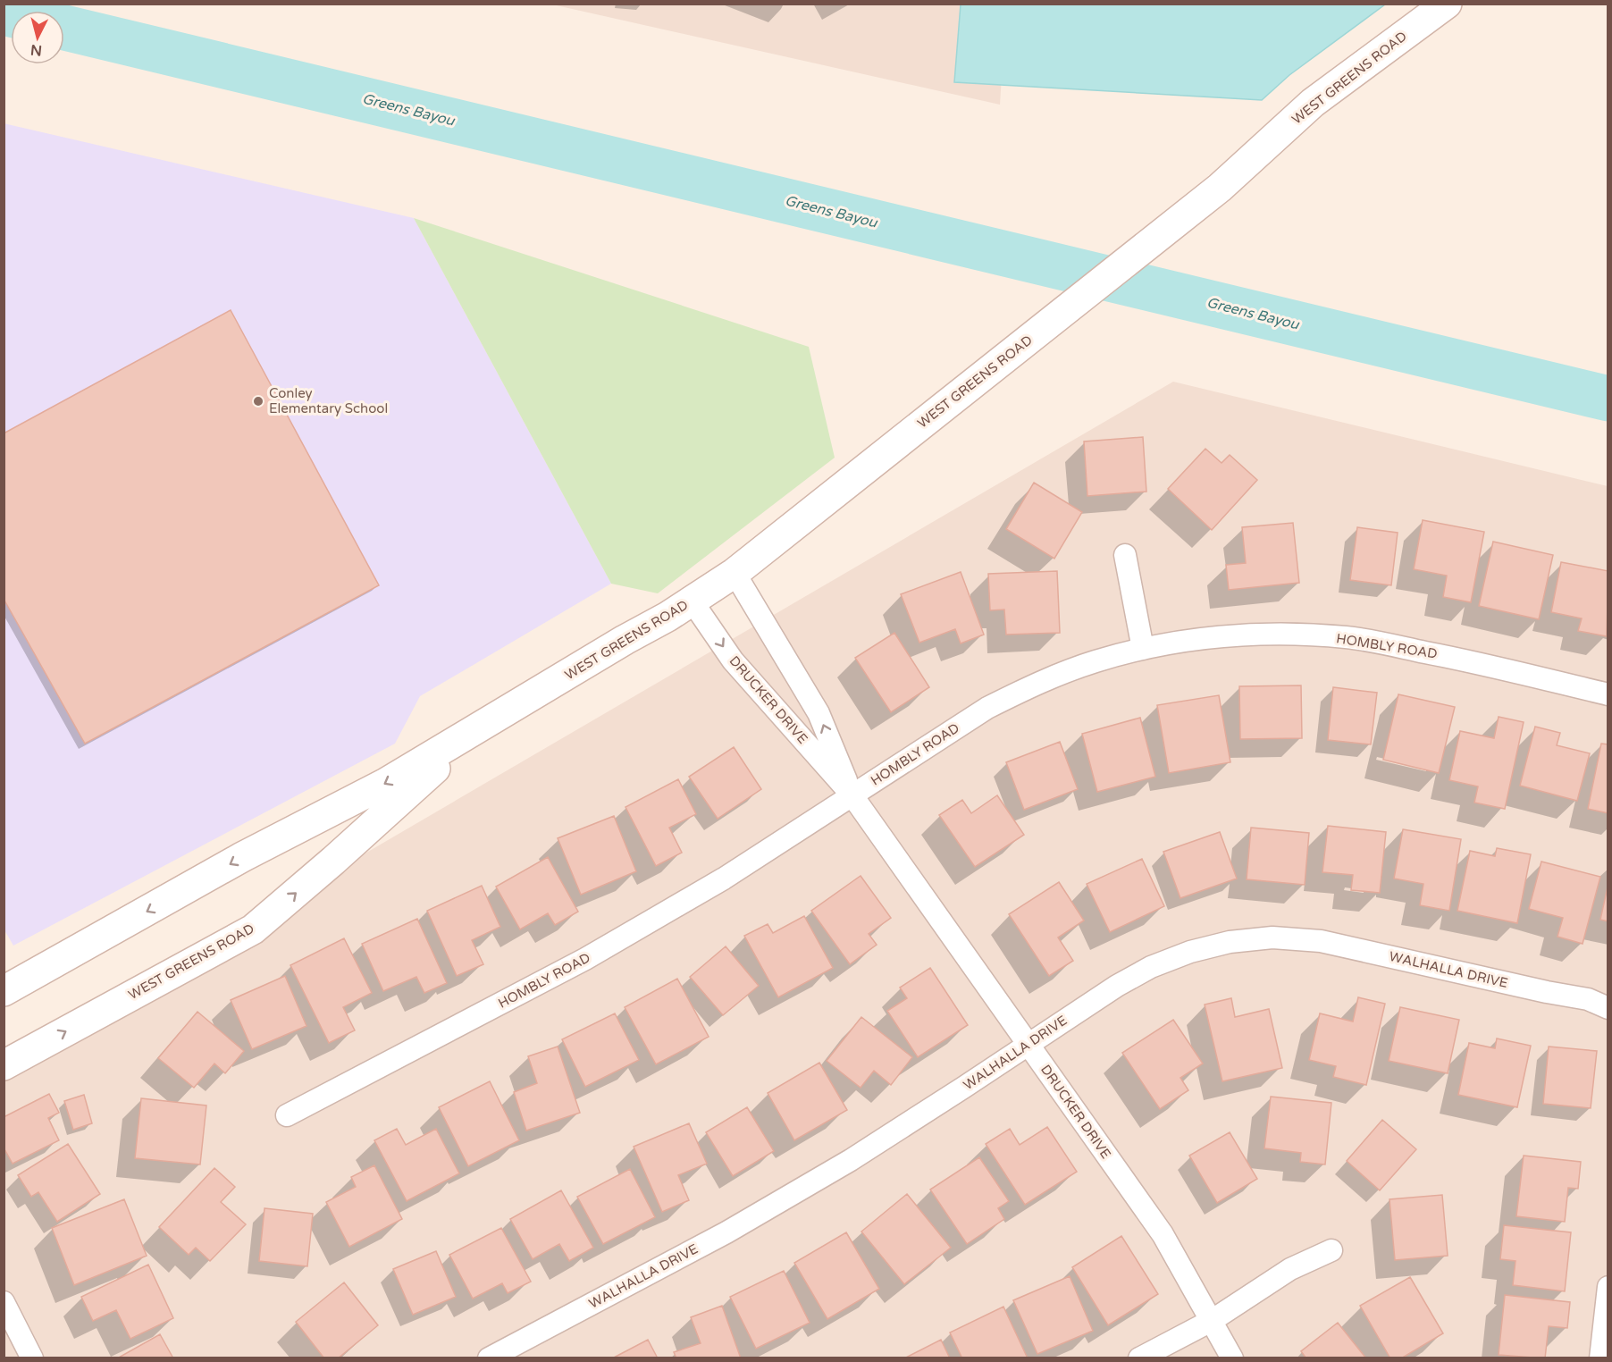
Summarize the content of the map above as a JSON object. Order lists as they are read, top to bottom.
{
  "streets": {
    "main road": ["WEST GREENS ROAD"],
    "street": ["HOMBLY ROAD", "DRUCKER DRIVE", "WALHALLA DRIVE"]
  },
  "crossings": [
    ["WEST GREENS ROAD", "DRUCKER DRIVE"],
    ["HOMBLY ROAD", "DRUCKER DRIVE"],
    ["DRUCKER DRIVE", "WALHALLA DRIVE"]
  ],
  "water": ["Greens Bayou"],
  "places": ["Conley Elementary School"],
  "north": "bottom"
}
